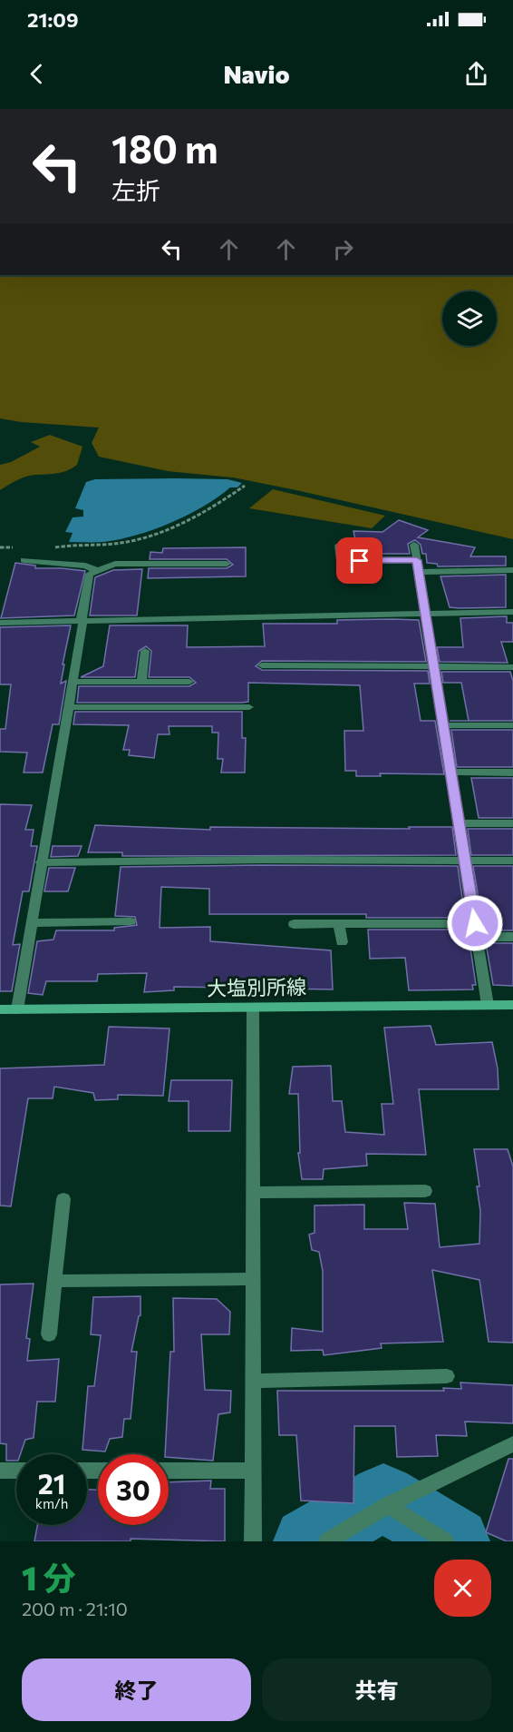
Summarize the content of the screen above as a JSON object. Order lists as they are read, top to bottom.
{
  "streets": {
    "main road": ["大塩別所線"]
  },
  "page": {
    "status": "21:09",
    "header": "Navio",
    "turn": ["180 m", "左折"],
    "speed": "21 km/h",
    "limit": "30",
    "heading": ["1 分", "200 m · 21:10"],
    "buttons": ["終了", "共有"]
  }
}
